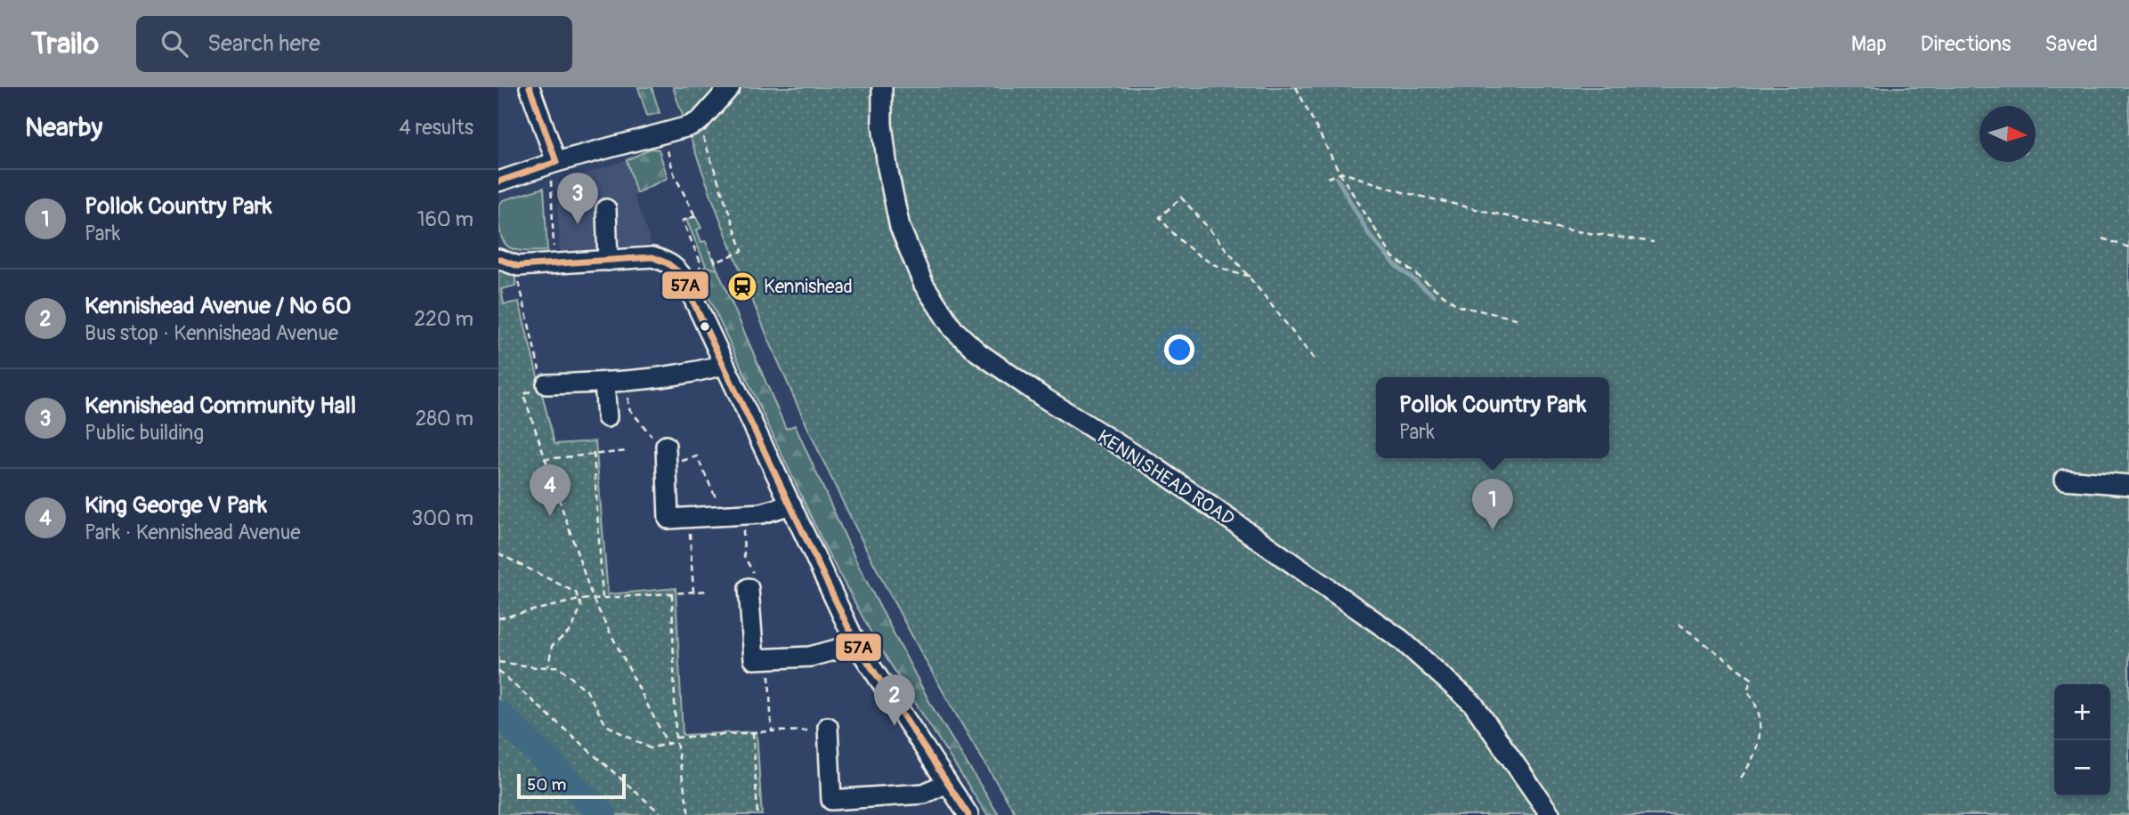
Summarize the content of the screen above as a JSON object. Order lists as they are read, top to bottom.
{
  "streets": {
    "street": ["KENNISHEAD ROAD"]
  },
  "places": {
    "station": ["Kennishead"]
  },
  "lines": ["transit line 57A"],
  "scale_bar": "50 m",
  "north": "right",
  "page": {
    "header": "Trailo",
    "search": "Search here",
    "nav": ["Map", "Directions", "Saved"],
    "heading": ["Nearby", "4 results"],
    "list": [
      {
        "mark": "1",
        "name": "Pollok Country Park",
        "note": "Park",
        "value": "160 m"
      },
      {
        "mark": "2",
        "name": "Kennishead Avenue / No 60",
        "note": "Bus stop · Kennishead Avenue",
        "value": "220 m"
      },
      {
        "mark": "3",
        "name": "Kennishead Community Hall",
        "note": "Public building",
        "value": "280 m"
      },
      {
        "mark": "4",
        "name": "King George V Park",
        "note": "Park · Kennishead Avenue",
        "value": "300 m"
      }
    ],
    "pins": [
      "3",
      "4",
      "1",
      "2"
    ],
    "popup": ["Pollok Country Park", "Park"],
    "map_buttons": ["+", "−"],
    "scale": "50 m"
  }
}
